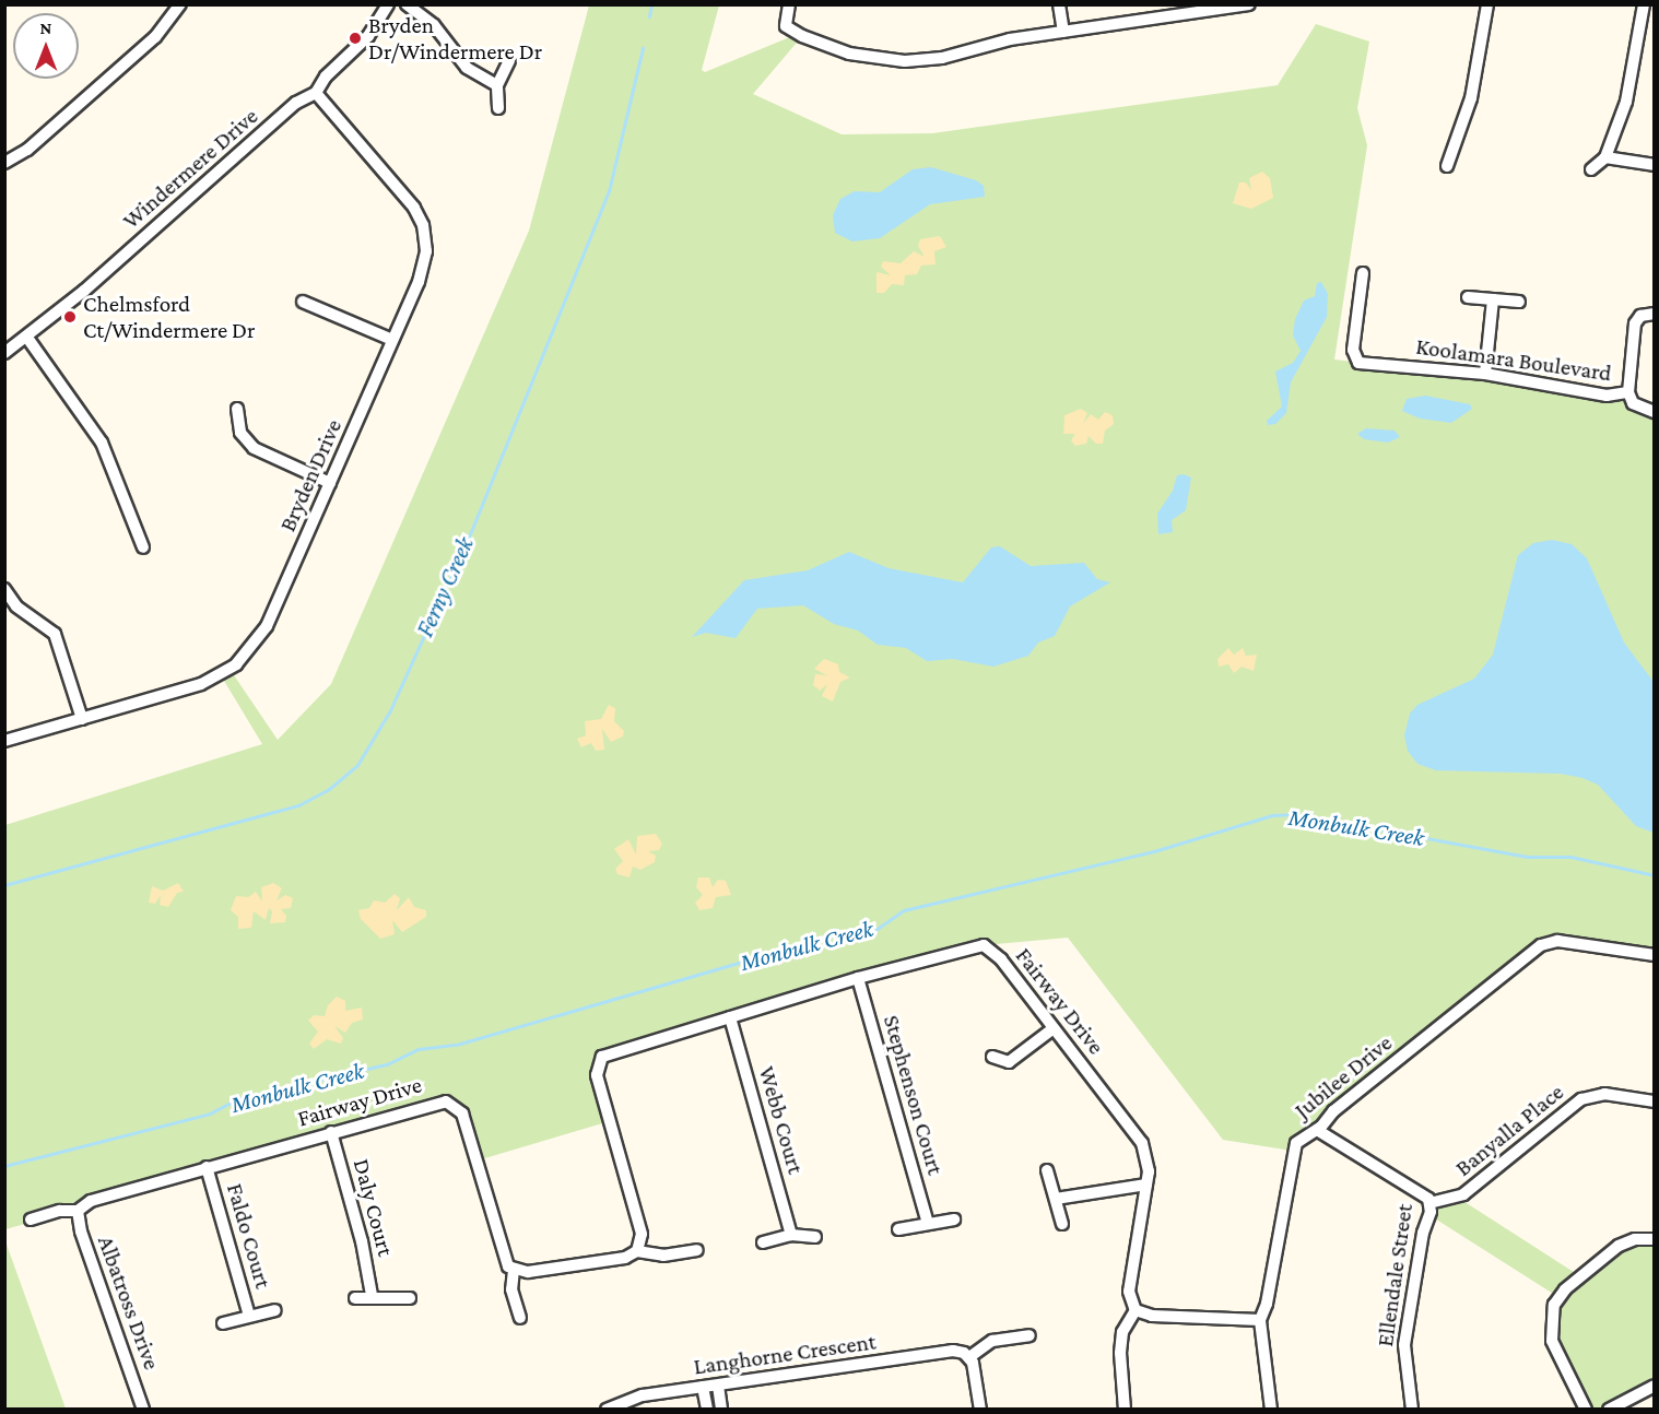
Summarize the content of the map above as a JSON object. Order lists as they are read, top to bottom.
{
  "streets": {
    "street": [
      "Windermere Drive",
      "Koolamara Boulevard",
      "Bryden Drive",
      "Fairway Drive",
      "Jubilee Drive",
      "Stephenson Court",
      "Webb Court",
      "Banyalla Place",
      "Daly Court",
      "Faldo Court",
      "Ellendale Street",
      "Albatross Drive",
      "Langhorne Crescent"
    ]
  },
  "crossings": [
    ["Windermere Drive", "Bryden Drive"],
    ["Fairway Drive", "Stephenson Court"],
    ["Fairway Drive", "Webb Court"],
    ["Fairway Drive", "Daly Court"],
    ["Fairway Drive", "Faldo Court"],
    ["Fairway Drive", "Albatross Drive"],
    ["Jubilee Drive", "Ellendale Street"],
    ["Banyalla Place", "Ellendale Street"]
  ],
  "water": ["Ferny Creek", "Monbulk Creek"],
  "places": ["Bryden Dr/Windermere Dr", "Chelmsford Ct/Windermere Dr"],
  "north": "top"
}
